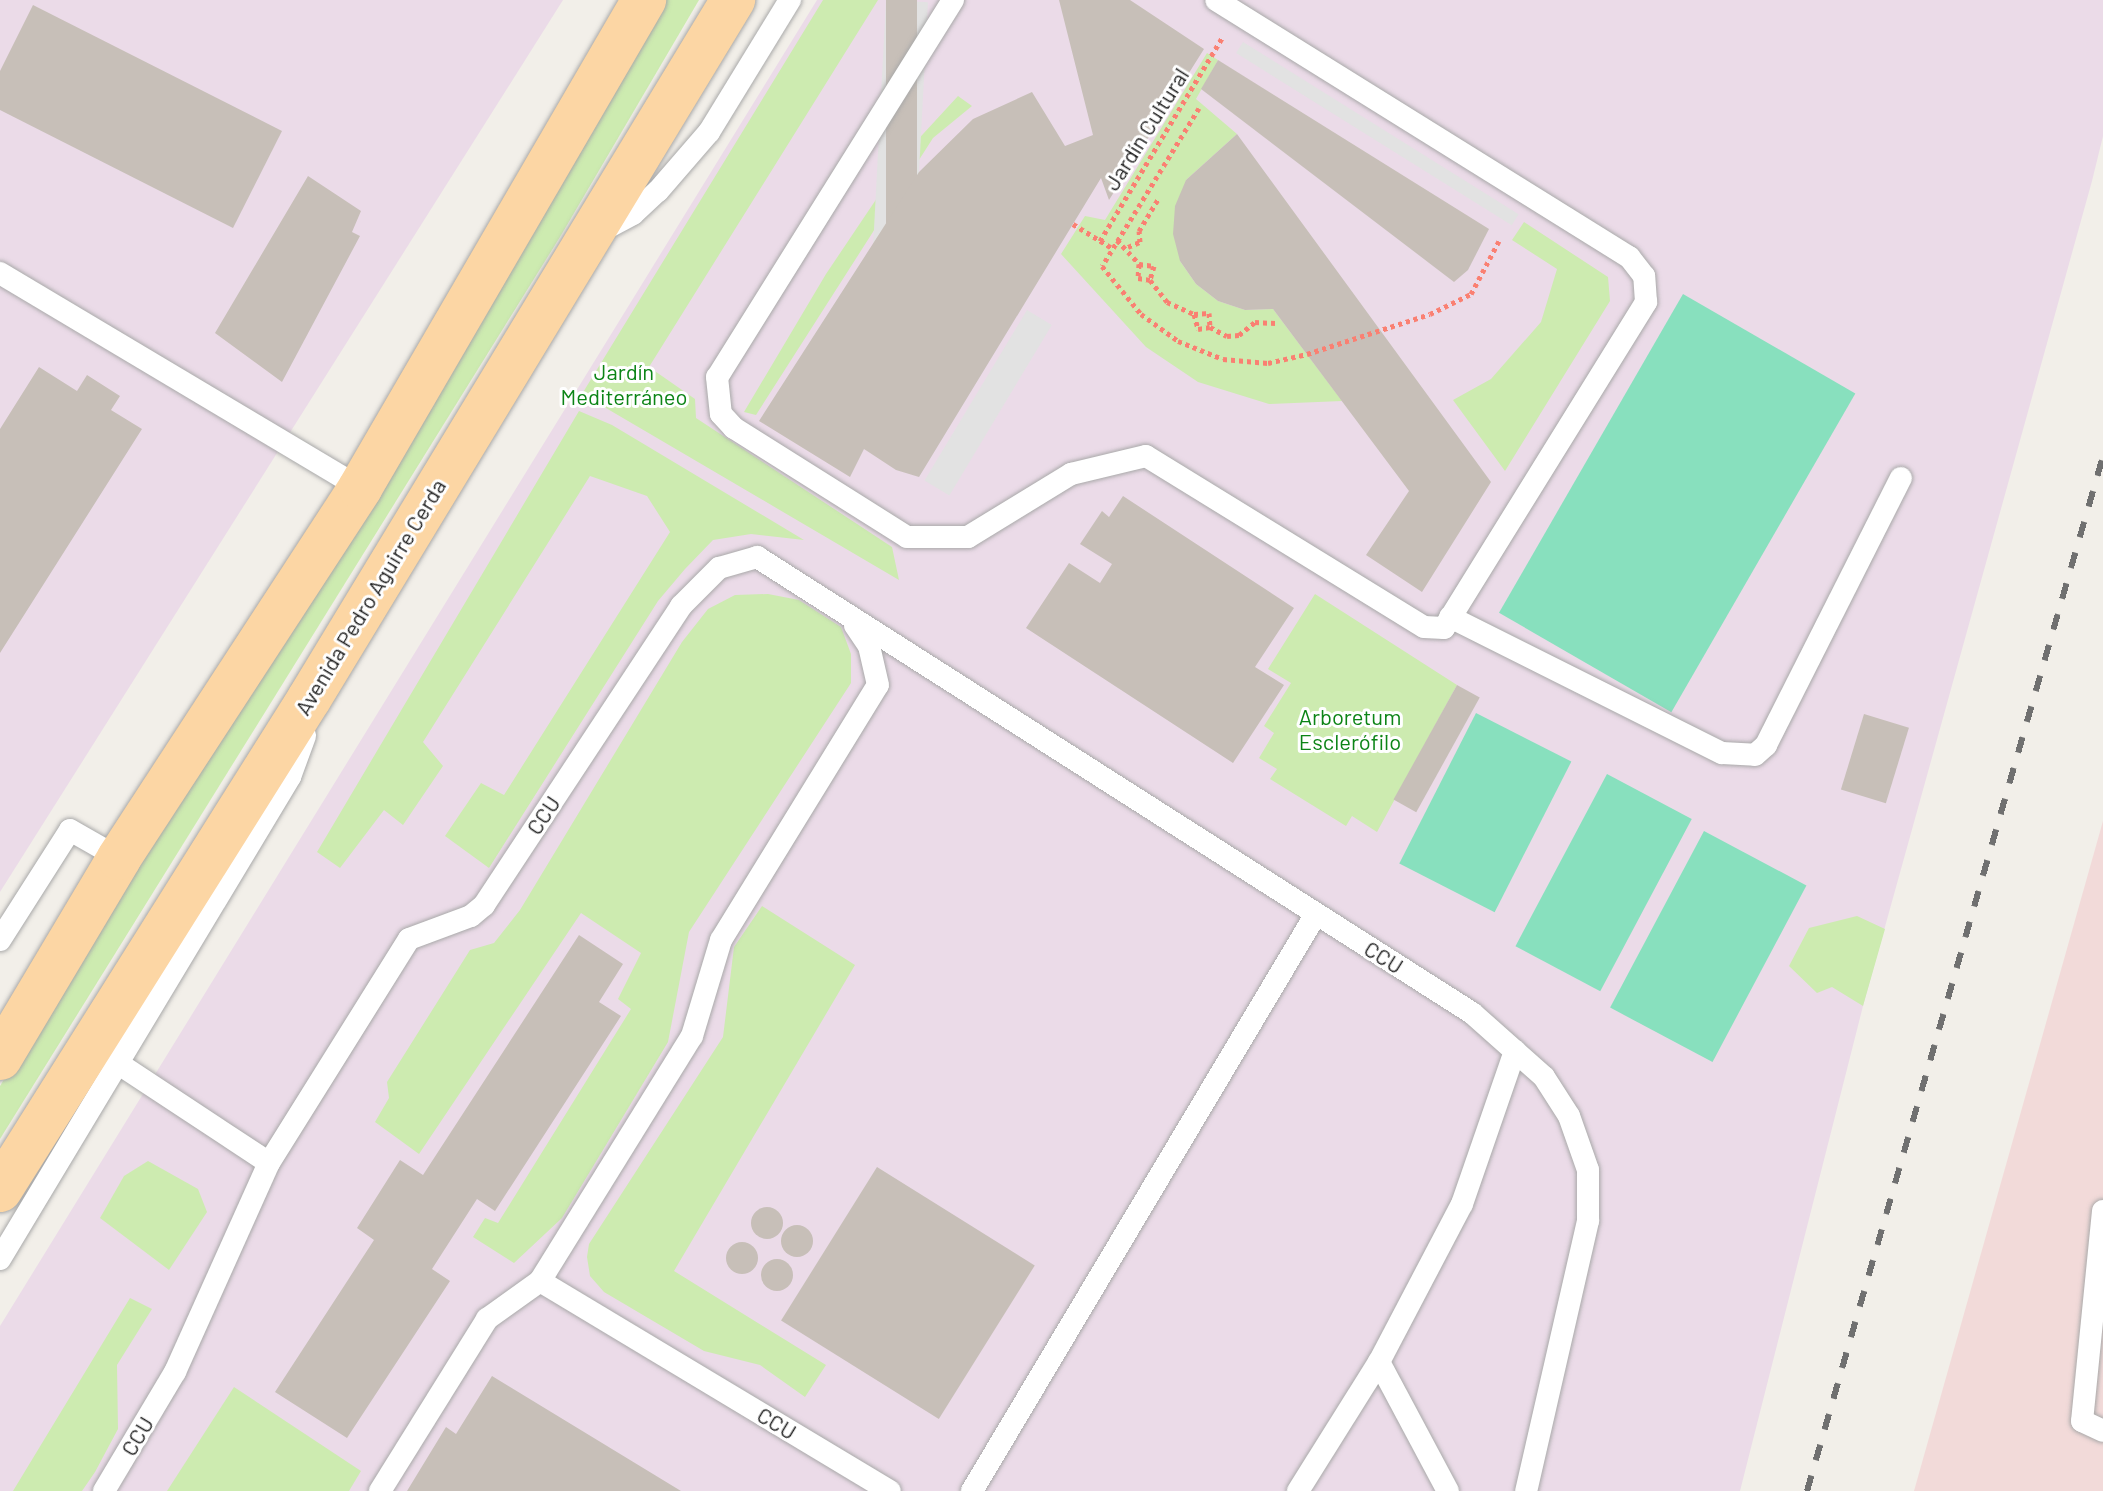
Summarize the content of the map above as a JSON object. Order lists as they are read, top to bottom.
{
  "streets": {
    "main road": ["Avenida Pedro Aguirre Cerda"],
    "lane": ["CCU"],
    "path": ["Jardín Cultural"]
  },
  "parks": ["Jardín Mediterráneo", "Arboretum Esclerófilo"]
}
